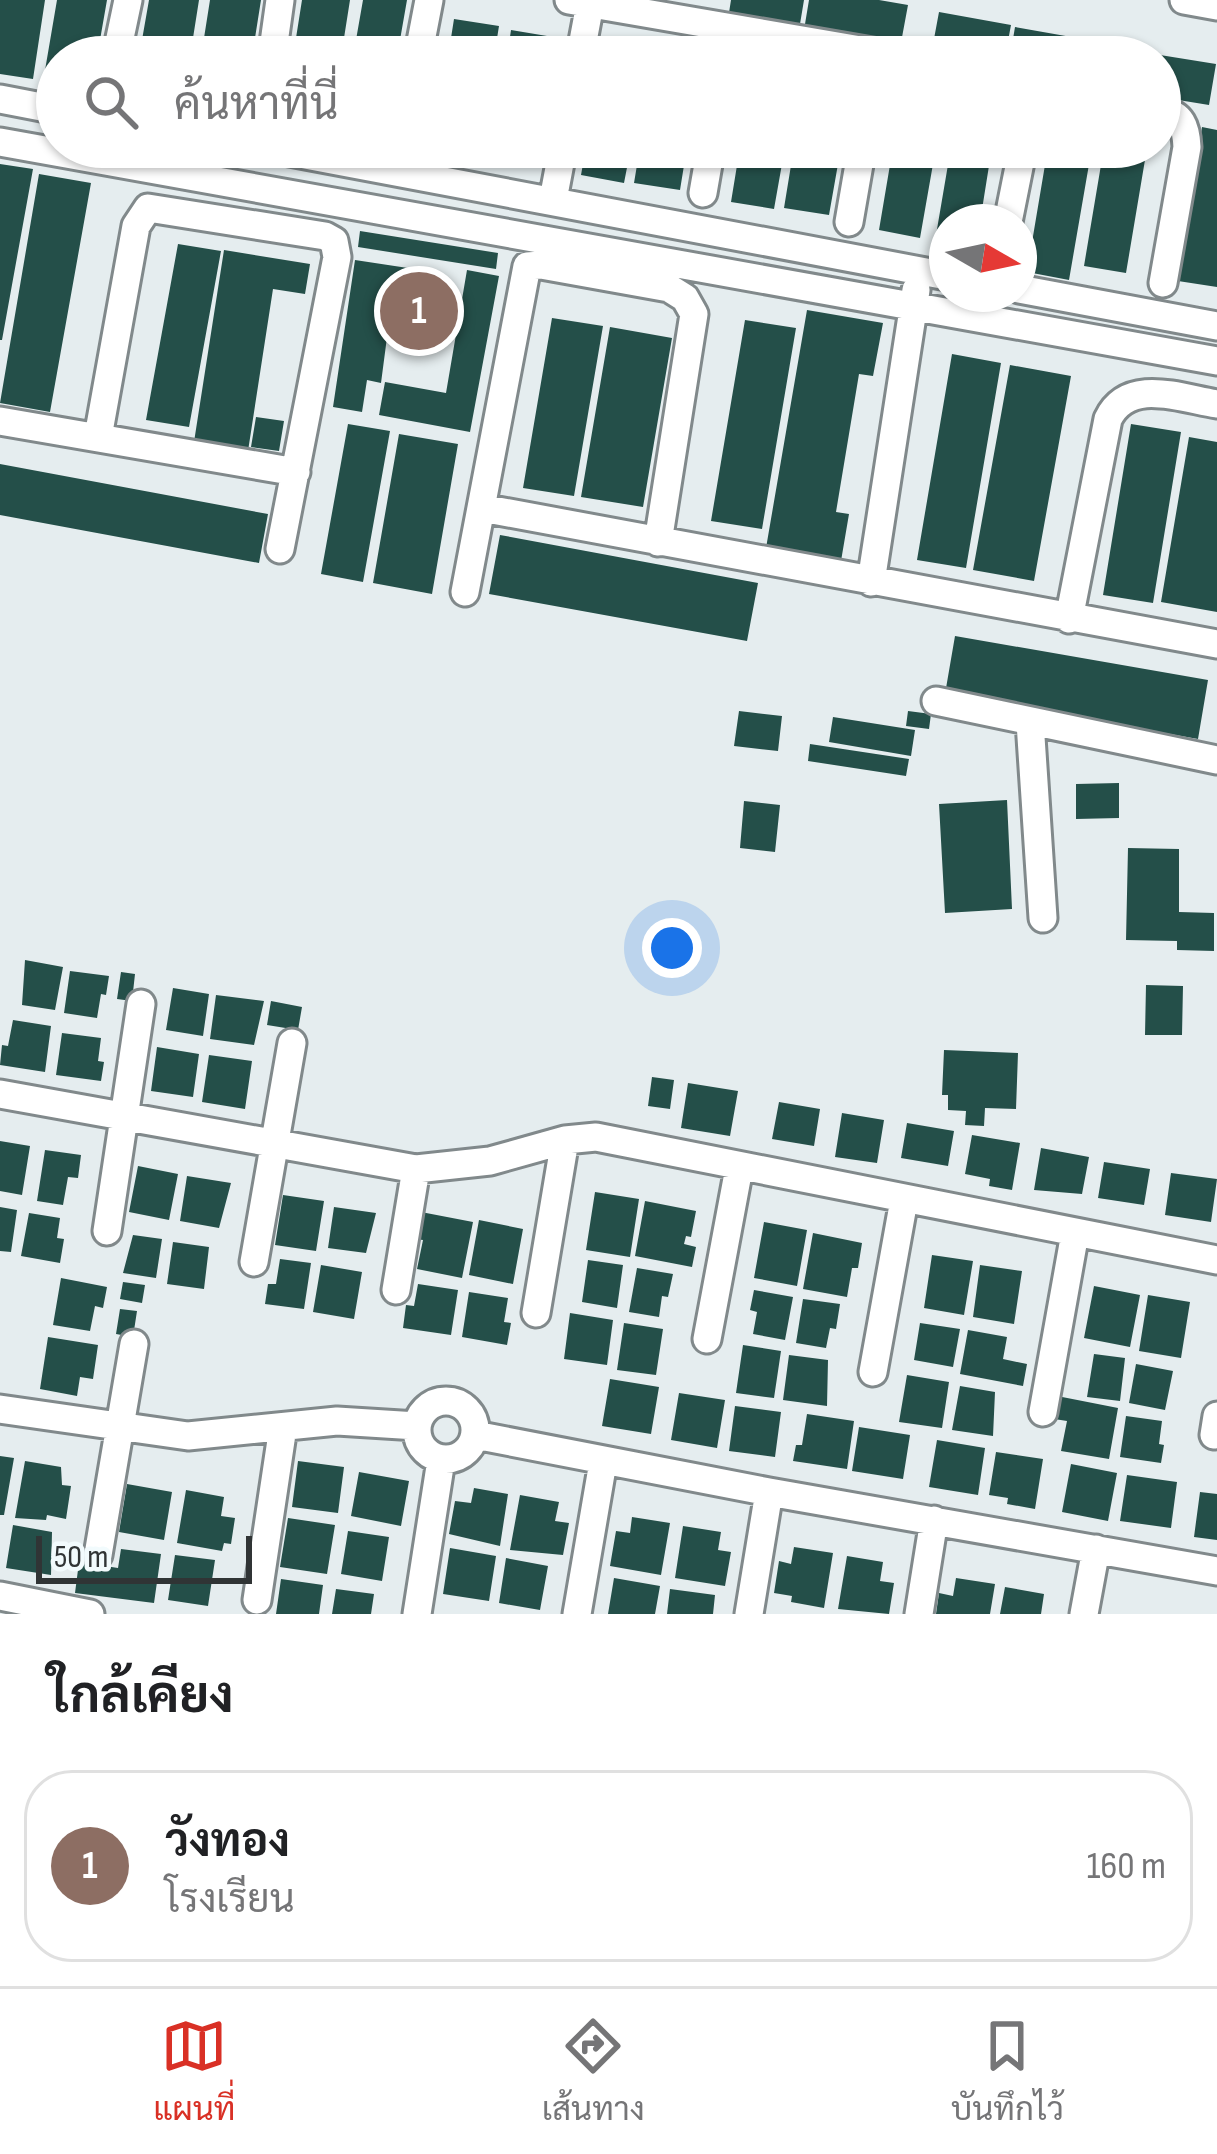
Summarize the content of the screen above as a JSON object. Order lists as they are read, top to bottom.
{
  "scale_bar": "50 m",
  "north": "right",
  "page": {
    "search": "ค้นหาที่นี่",
    "pins": "1",
    "scale": "50 m",
    "heading": "ใกล้เคียง",
    "list": [
      {
        "mark": "1",
        "name": "วังทอง",
        "note": "โรงเรียน",
        "value": "160 m"
      }
    ],
    "nav": ["แผนที่", "เส้นทาง", "บันทึกไว้"]
  }
}
